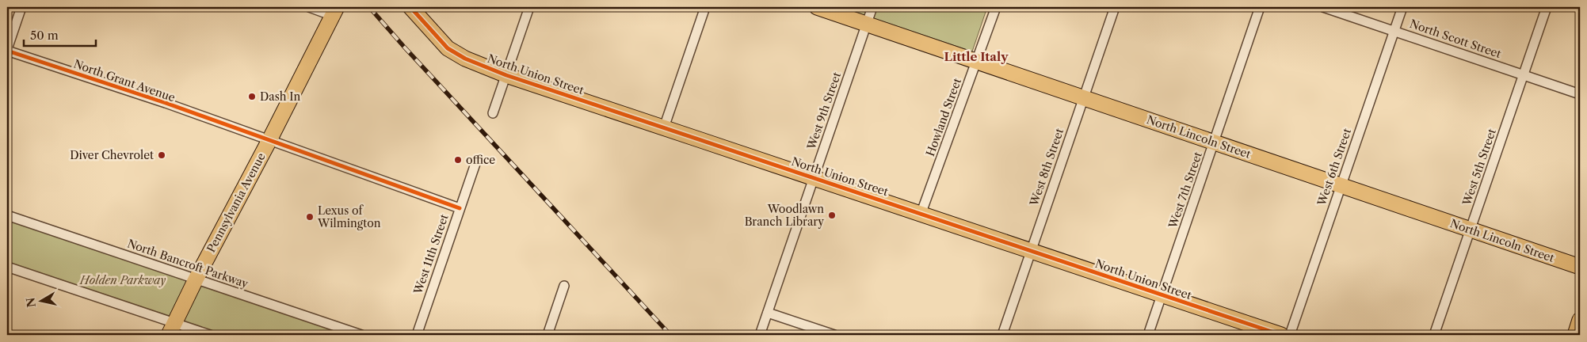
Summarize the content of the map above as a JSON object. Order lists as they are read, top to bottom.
{
  "streets": {
    "main road": ["North Union Street", "North Lincoln Street", "Pennsylvania Avenue"],
    "street": [
      "North Scott Street",
      "North Grant Avenue",
      "West 9th Street",
      "Howland Street",
      "West 8th Street",
      "West 6th Street",
      "West 5th Street",
      "West 7th Street",
      "West 11th Street",
      "North Bancroft Parkway"
    ]
  },
  "crossings": [
    ["North Scott Street", "West 6th Street"],
    ["North Scott Street", "West 5th Street"],
    ["North Union Street", "West 9th Street"],
    ["North Union Street", "Howland Street"],
    ["North Union Street", "West 8th Street"],
    ["North Union Street", "West 7th Street"],
    ["North Grant Avenue", "Pennsylvania Avenue"],
    ["North Grant Avenue", "West 11th Street"],
    ["West 9th Street", "North Lincoln Street"],
    ["Howland Street", "North Lincoln Street"],
    ["North Lincoln Street", "West 8th Street"],
    ["North Lincoln Street", "West 6th Street"],
    ["North Lincoln Street", "West 5th Street"],
    ["North Lincoln Street", "West 7th Street"],
    ["Pennsylvania Avenue", "North Bancroft Parkway"]
  ],
  "districts": ["Little Italy"],
  "parks": ["Holden Parkway"],
  "places": [
    "Dash In",
    "Diver Chevrolet",
    "office",
    "Woodlawn Branch Library",
    "Lexus of Wilmington"
  ],
  "scale_bar": "50 m",
  "north": "left"
}
